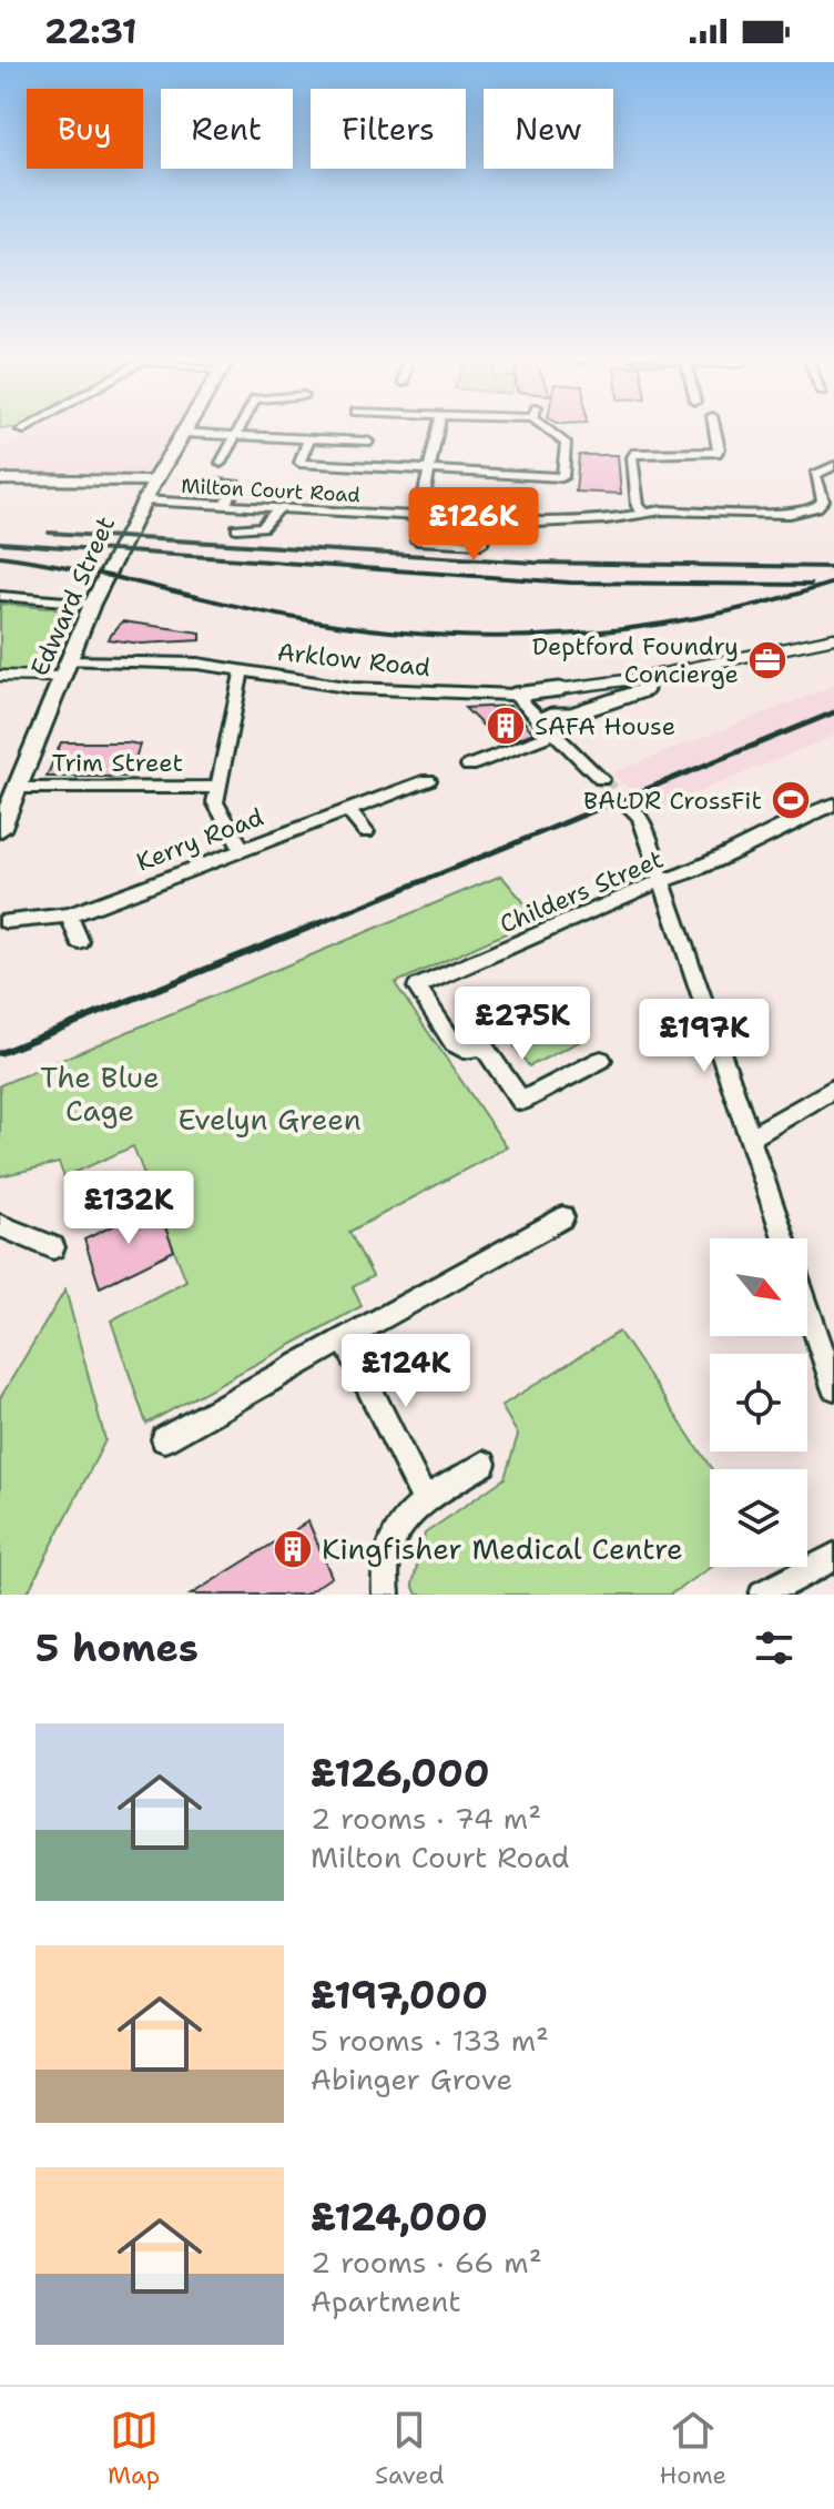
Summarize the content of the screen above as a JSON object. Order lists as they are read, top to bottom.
{
  "streets": {
    "street": [
      "Milton Court Road",
      "Edward Street",
      "Arklow Road",
      "Trim Street",
      "Kerry Road",
      "Childers Street"
    ]
  },
  "crossings": [
    ["Milton Court Road", "Edward Street"],
    ["Edward Street", "Arklow Road"],
    ["Edward Street", "Trim Street"],
    ["Arklow Road", "Trim Street"],
    ["Trim Street", "Kerry Road"]
  ],
  "parks": ["The Blue Cage", "Evelyn Green"],
  "places": {
    "office": ["Deptford Foundry Concierge"],
    "building": ["SAFA House", "Kingfisher Medical Centre"],
    "sports": ["BALDR CrossFit"]
  },
  "north": "bottom right",
  "page": {
    "status": "22:31",
    "chip": [
      "Buy",
      "Rent",
      "Filters",
      "New"
    ],
    "price": [
      "£126K",
      "£275K",
      "£197K",
      "£132K",
      "£124K"
    ],
    "heading": "5 homes",
    "list": [
      {
        "name": "£126,000",
        "note": "2 rooms · 74 m² · Milton Court Road"
      },
      {
        "name": "£197,000",
        "note": "5 rooms · 133 m² · Abinger Grove"
      },
      {
        "name": "£124,000",
        "note": "2 rooms · 66 m² · Apartment"
      }
    ],
    "tabs": ["Map", "Saved", "Home"]
  }
}
